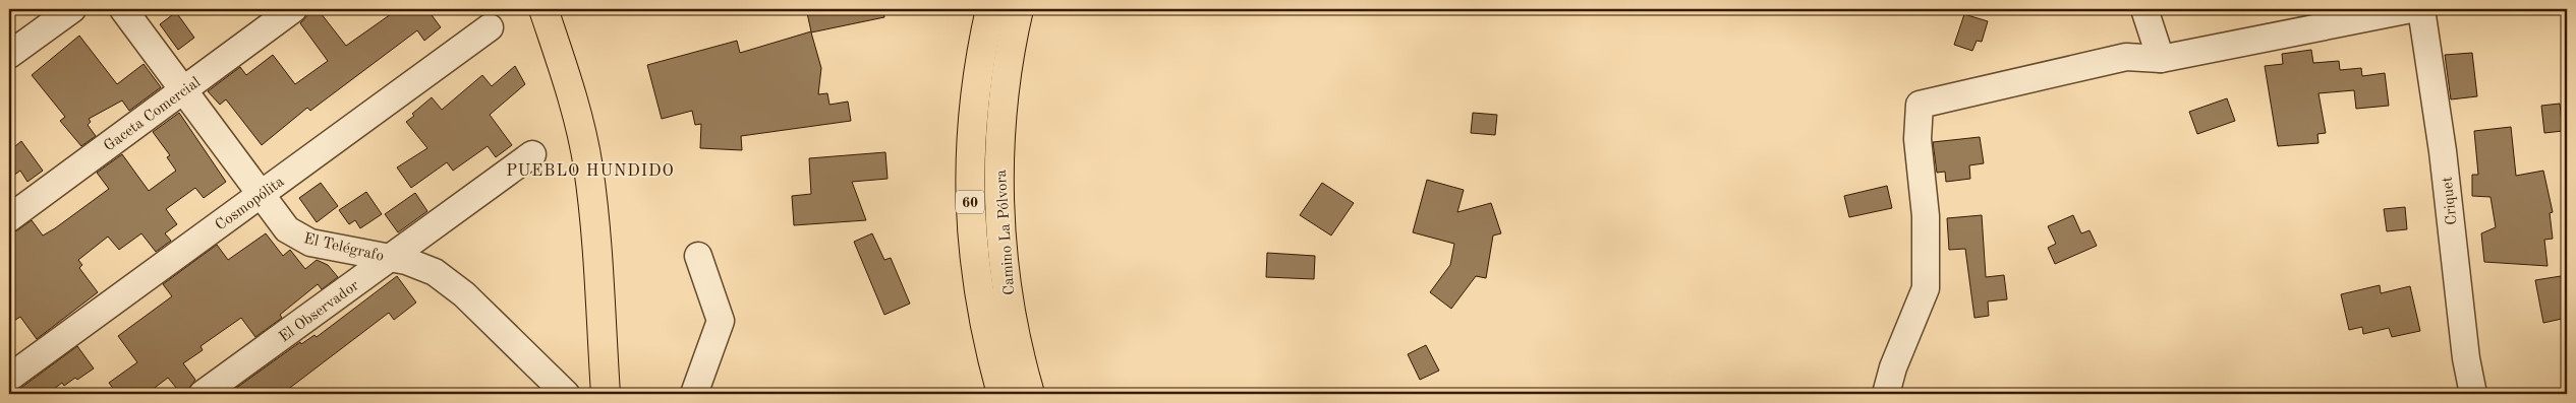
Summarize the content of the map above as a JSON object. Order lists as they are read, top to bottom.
{
  "streets": {
    "main road": ["60", "Camino La Pólvora"],
    "street": [
      "Gaceta Comercial",
      "Criquet",
      "Cosmopólita",
      "El Telégrafo",
      "El Observador"
    ]
  },
  "crossings": [
    ["Gaceta Comercial", "El Telégrafo"],
    ["Cosmopólita", "El Telégrafo"],
    ["El Telégrafo", "El Observador"]
  ],
  "districts": ["PUEBLO HUNDIDO"]
}
